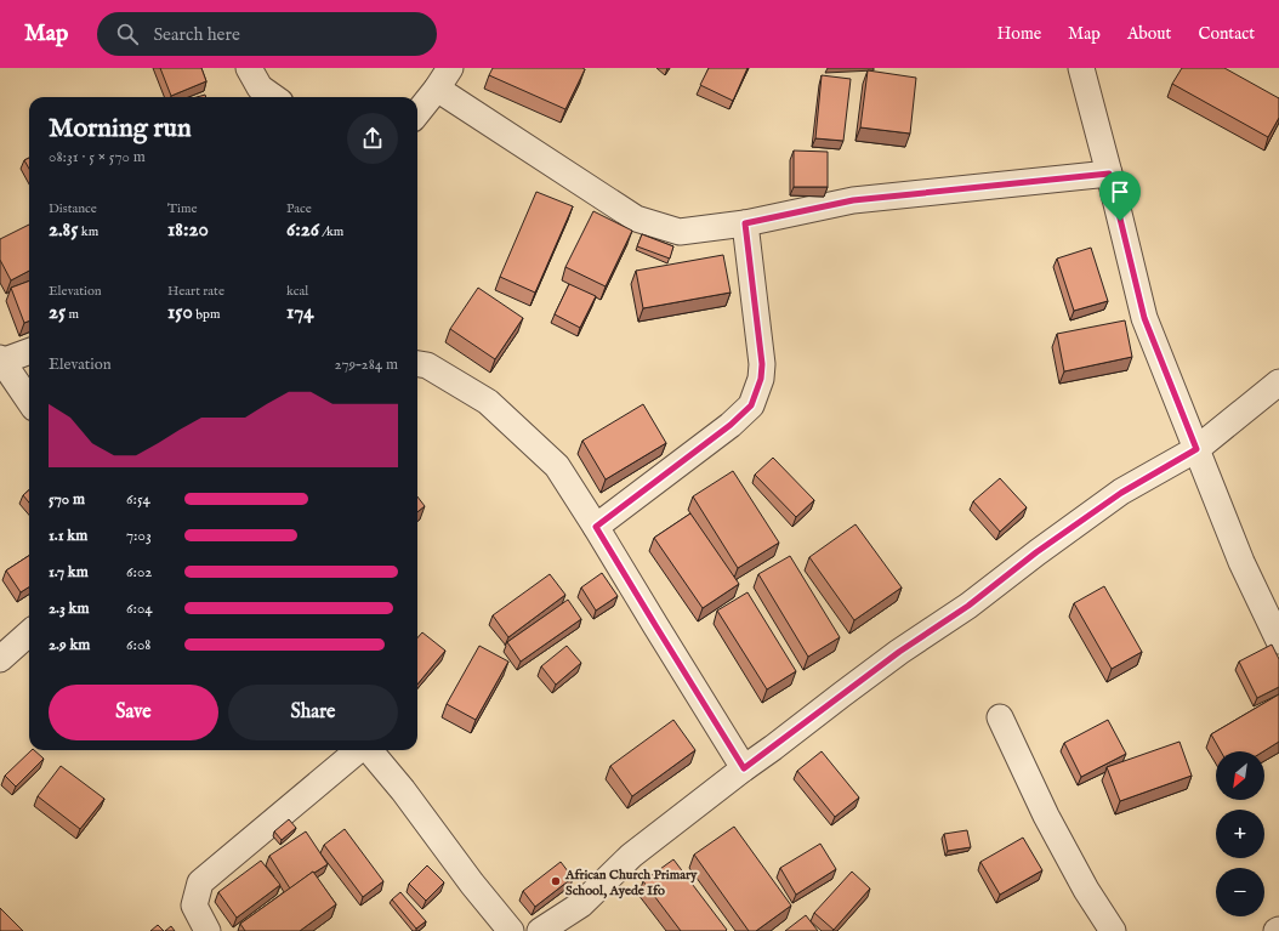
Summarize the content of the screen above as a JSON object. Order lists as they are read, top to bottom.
{
  "places": ["African Church Primary School, Ayede Ifo"],
  "north": "bottom left",
  "page": {
    "header": "Map",
    "search": "Search here",
    "nav": [
      "Home",
      "Map",
      "About",
      "Contact"
    ],
    "heading": ["Morning run", "08:31 · 5 × 570 m"],
    "stats": [
      ["Distance", "2.85 km"],
      ["Time", "18:20"],
      ["Pace", "6:26 /km"],
      ["Elevation", "25 m"],
      ["Heart rate", "150 bpm"],
      ["kcal", "174"]
    ],
    "chart": ["Elevation", "279–284 m"],
    "list": [
      {
        "name": "570 m",
        "note": "6:54"
      },
      {
        "name": "1.1 km",
        "note": "7:03"
      },
      {
        "name": "1.7 km",
        "note": "6:02"
      },
      {
        "name": "2.3 km",
        "note": "6:04"
      },
      {
        "name": "2.9 km",
        "note": "6:08"
      }
    ],
    "buttons": ["Save", "Share"],
    "map_buttons": ["+", "−"]
  }
}
